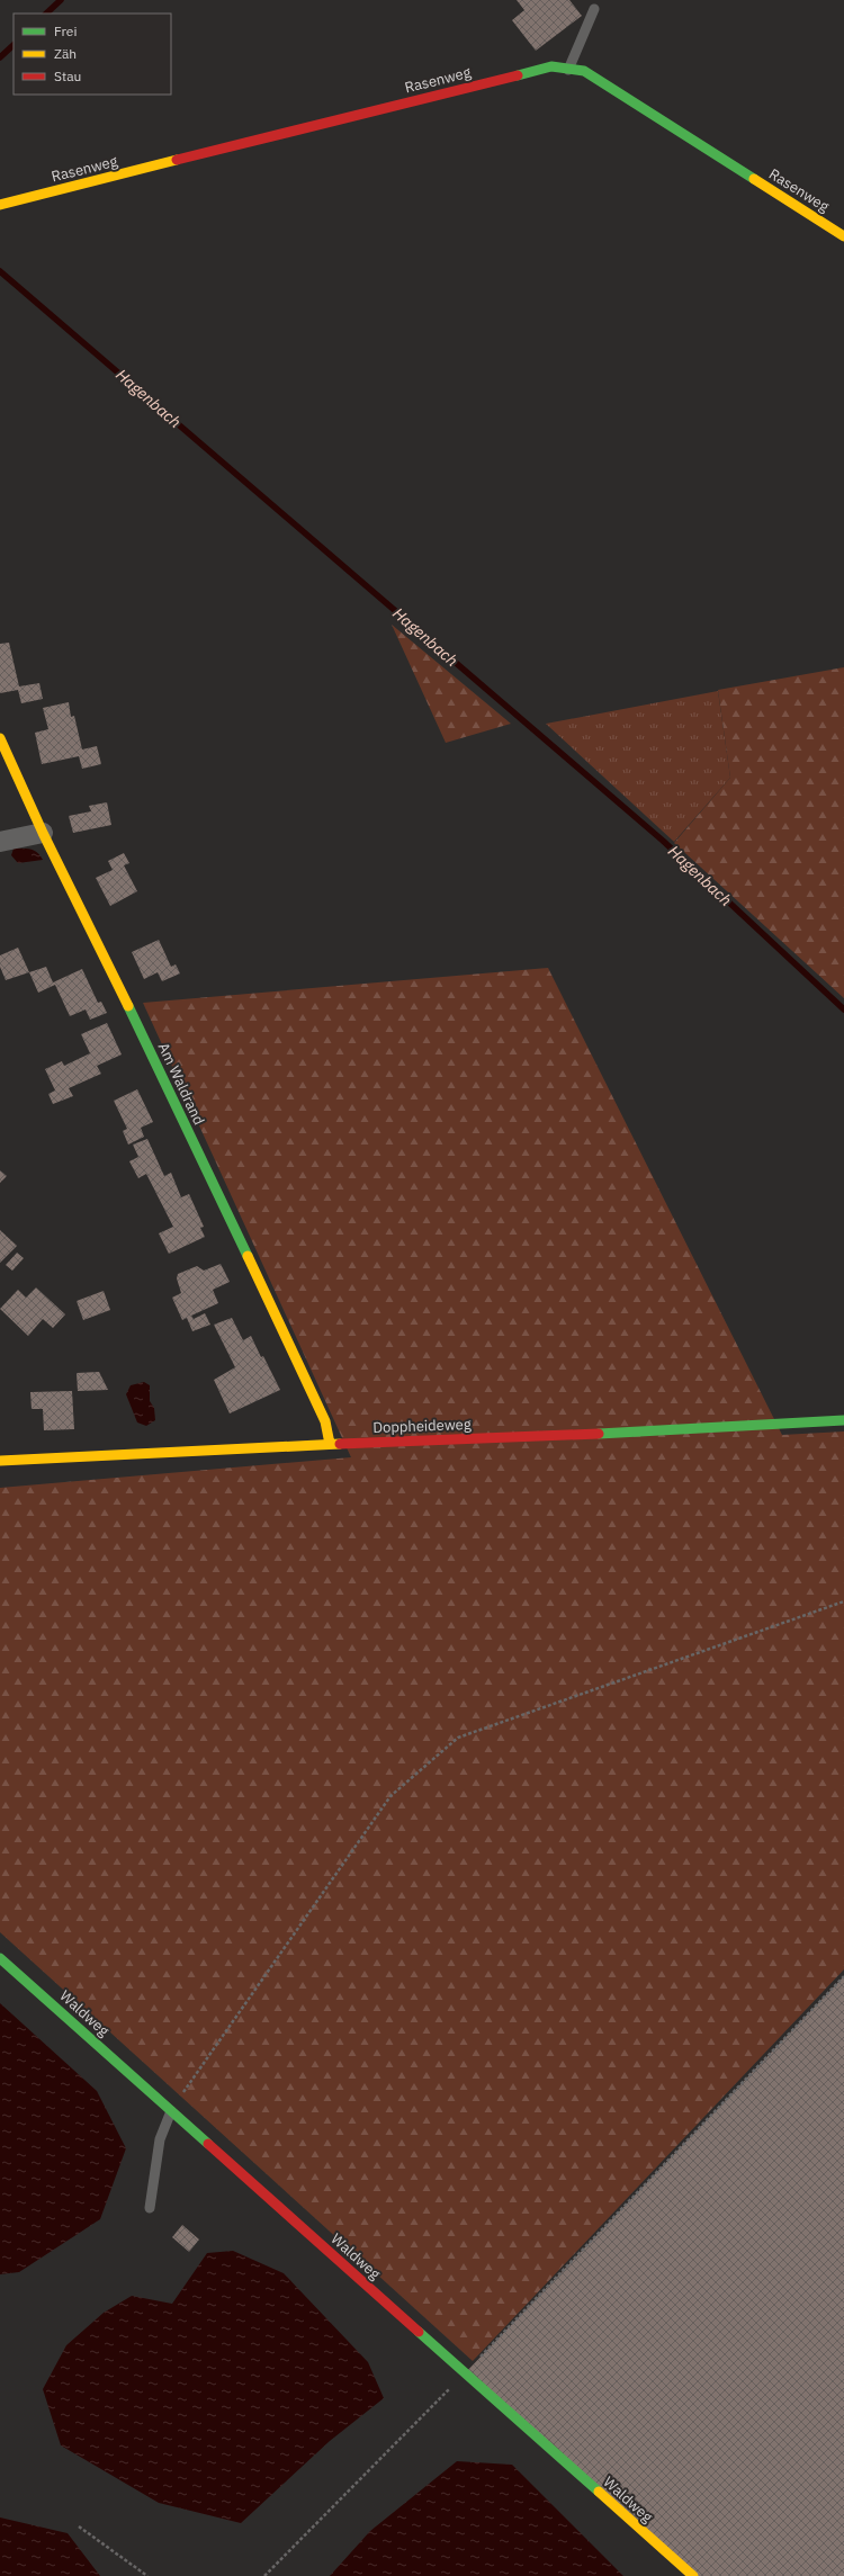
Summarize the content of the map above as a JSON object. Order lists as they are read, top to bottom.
{
  "streets": {
    "street": [
      "Rasenweg",
      "Am Waldrand",
      "Doppheideweg",
      "Waldweg"
    ]
  },
  "crossings": [
    ["Am Waldrand", "Doppheideweg"]
  ],
  "water": ["Hagenbach"],
  "legend": ["Frei", "Zäh", "Stau"]
}
